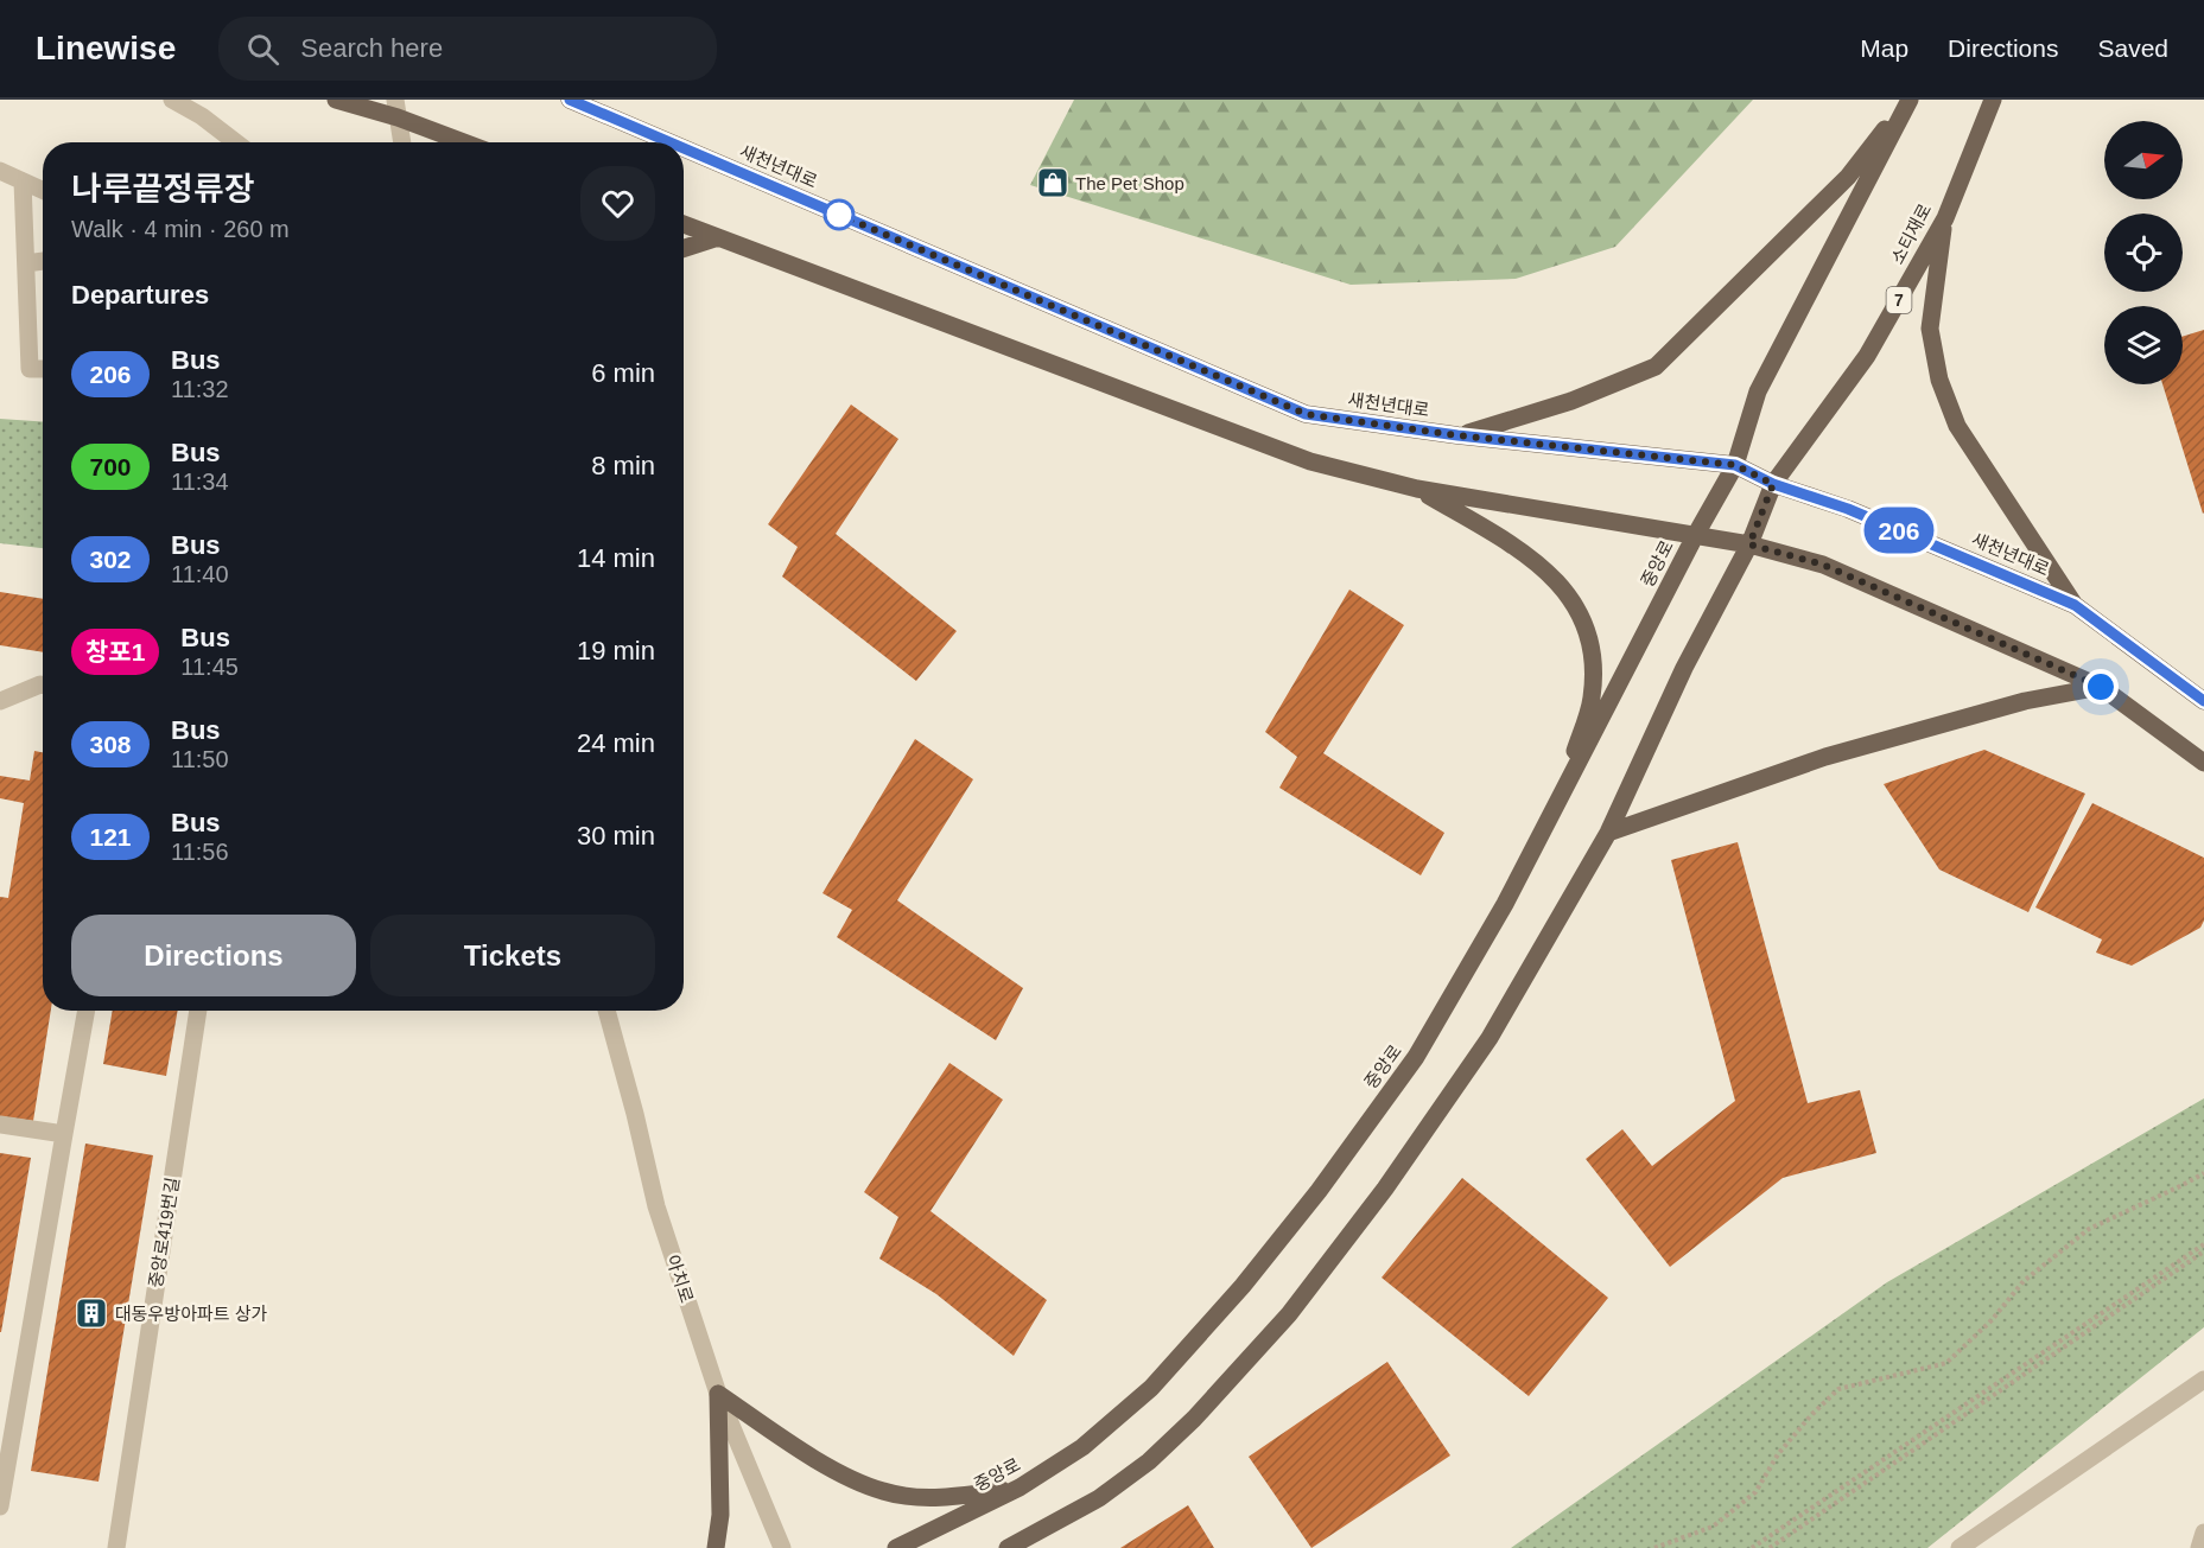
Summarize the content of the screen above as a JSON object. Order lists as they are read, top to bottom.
{
  "streets": {
    "main road": [
      "새천년대로",
      "소티재로",
      "7",
      "중앙로"
    ],
    "street": ["중앙로419번길", "아치로"]
  },
  "crossings": [
    ["새천년대로", "소티재로"],
    ["새천년대로", "중앙로"]
  ],
  "places": {
    "shop": ["The Pet Shop"],
    "building": ["대동우방아파트 상가"]
  },
  "lines": ["bus line 206"],
  "north": "right",
  "page": {
    "header": "Linewise",
    "search": "Search here",
    "nav": ["Map", "Directions", "Saved"],
    "on_map": "206",
    "heading": [
      ["나루끝정류장", "Walk · 4 min · 260 m"],
      "Departures"
    ],
    "list": [
      {
        "mark": "206",
        "name": "Bus",
        "note": "11:32",
        "value": "6 min"
      },
      {
        "mark": "700",
        "name": "Bus",
        "note": "11:34",
        "value": "8 min"
      },
      {
        "mark": "302",
        "name": "Bus",
        "note": "11:40",
        "value": "14 min"
      },
      {
        "mark": "창포1",
        "name": "Bus",
        "note": "11:45",
        "value": "19 min"
      },
      {
        "mark": "308",
        "name": "Bus",
        "note": "11:50",
        "value": "24 min"
      },
      {
        "mark": "121",
        "name": "Bus",
        "note": "11:56",
        "value": "30 min"
      }
    ],
    "buttons": ["Directions", "Tickets"]
  }
}
